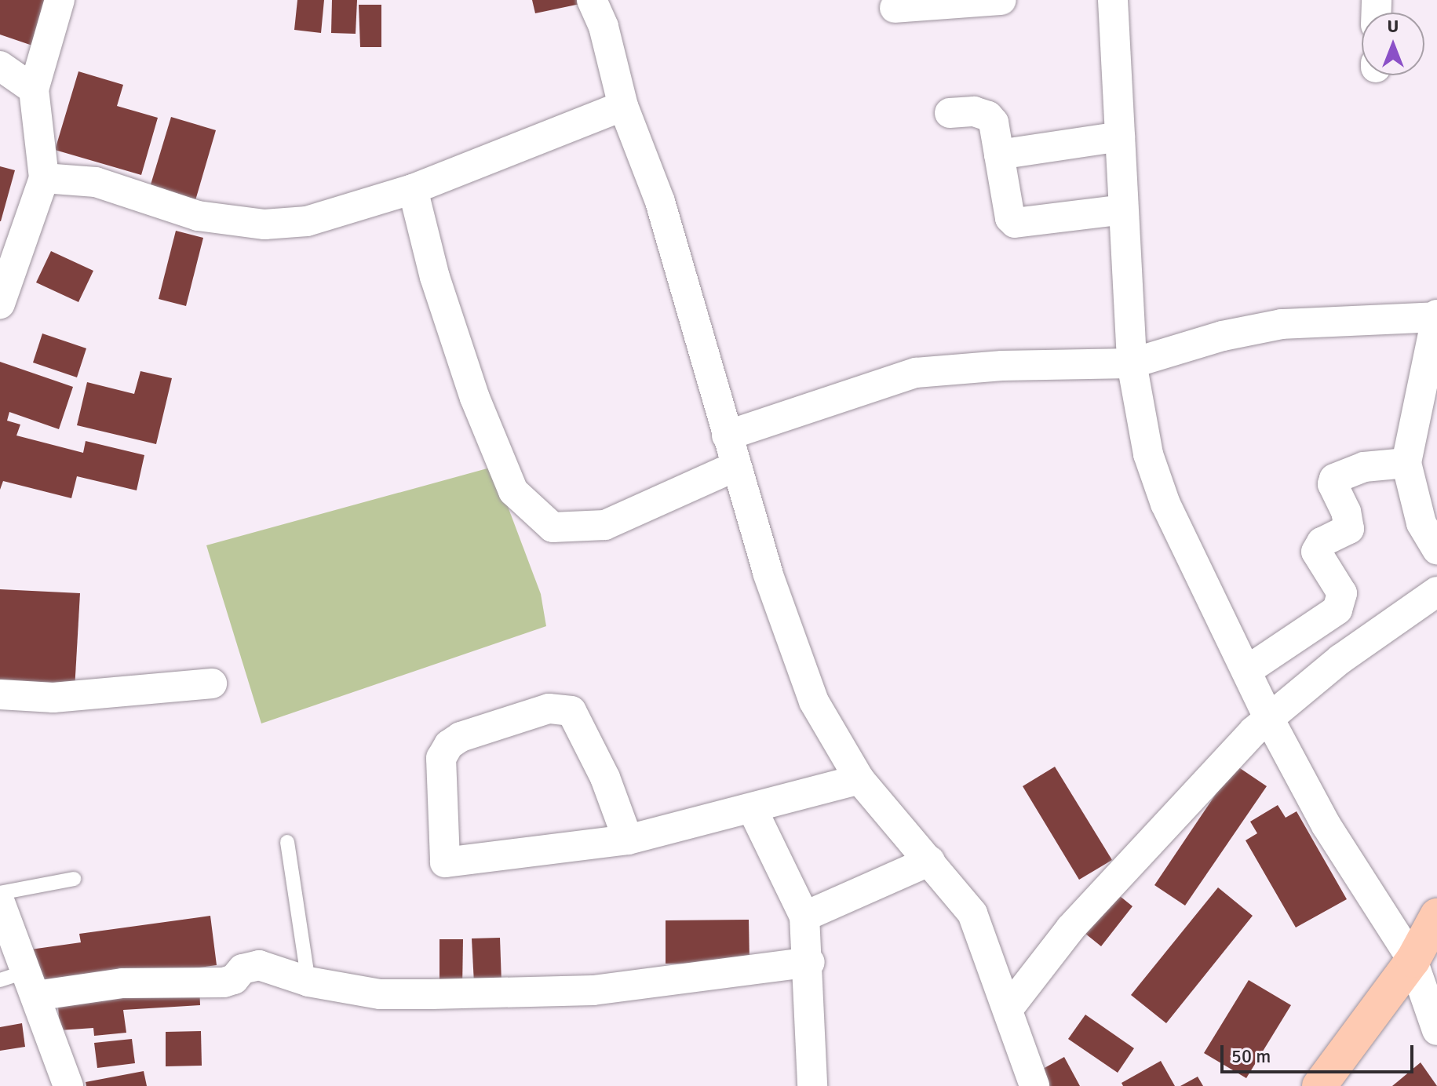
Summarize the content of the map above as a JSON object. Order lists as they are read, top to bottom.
{
  "scale_bar": "50 m",
  "north": "top"
}
